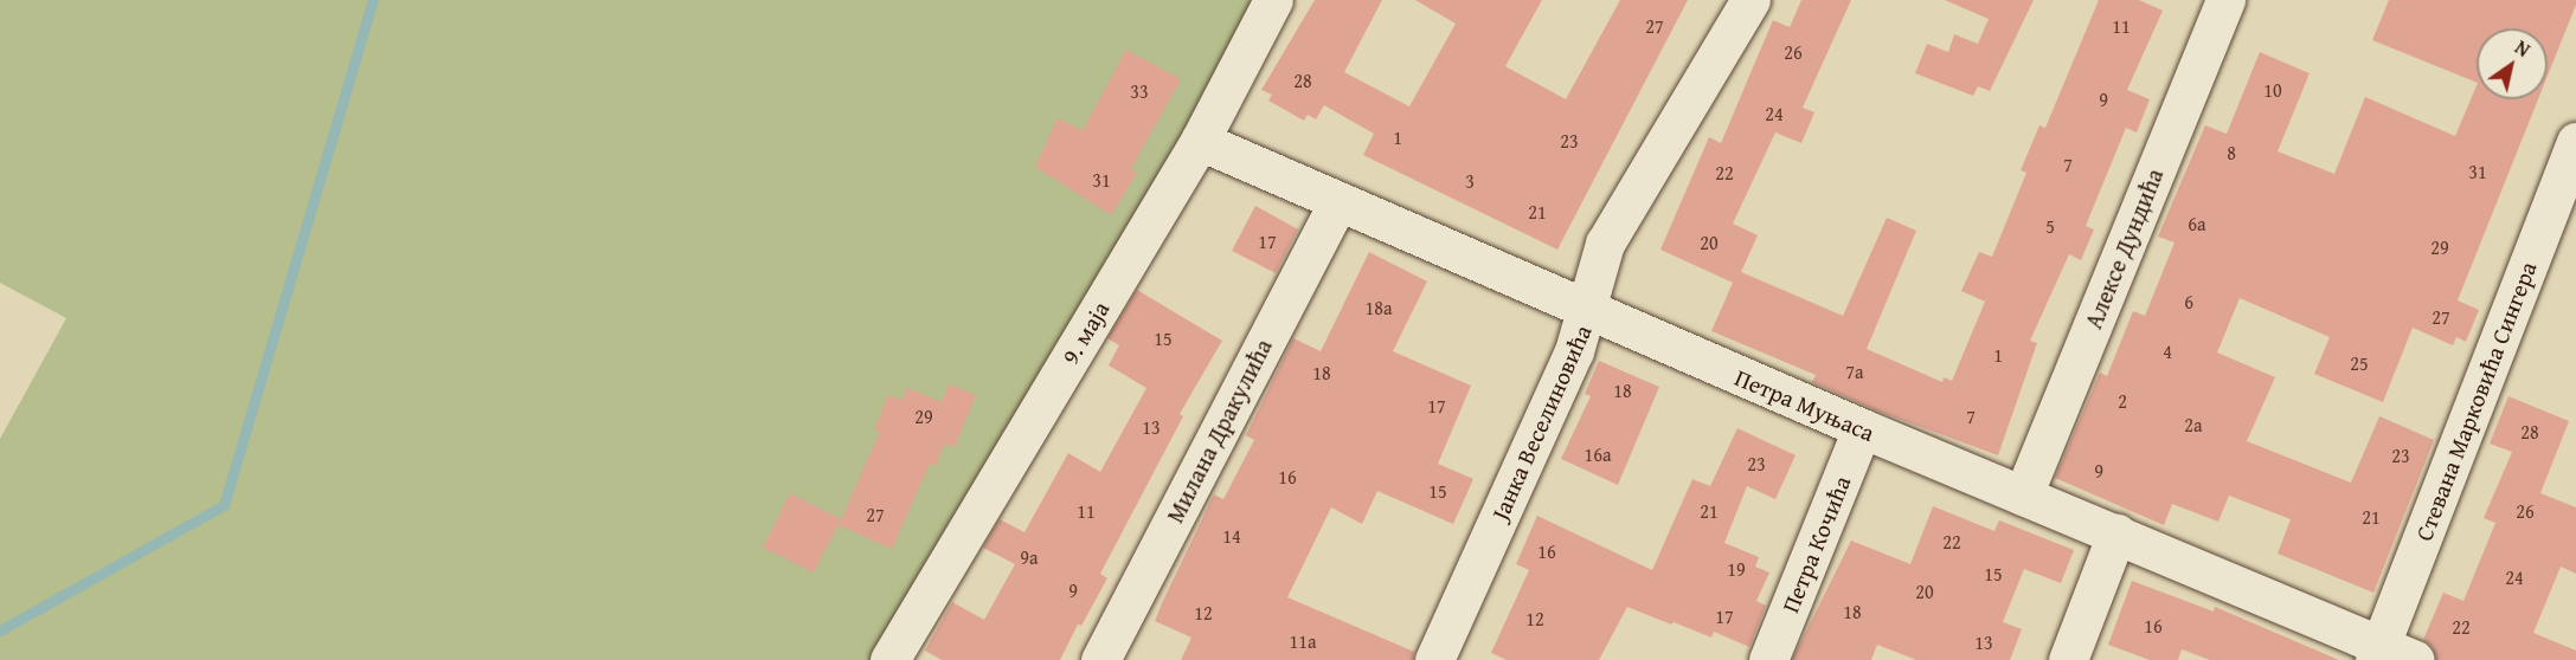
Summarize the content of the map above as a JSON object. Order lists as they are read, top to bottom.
{
  "streets": {
    "street": [
      "Алексе Дундића",
      "9. маја",
      "Стевана Марковића Сингера",
      "Петра Муњаса",
      "Јанка Веселиновића",
      "Милана Дракулића",
      "Петра Кочића"
    ]
  },
  "crossings": [
    ["Алексе Дундића", "Петра Муњаса"],
    ["9. маја", "Петра Муњаса"],
    ["Стевана Марковића Сингера", "Петра Муњаса"],
    ["Петра Муњаса", "Јанка Веселиновића"],
    ["Петра Муњаса", "Милана Дракулића"],
    ["Петра Муњаса", "Петра Кочића"]
  ],
  "house_numbers": [
    "27",
    "11",
    "26",
    "28",
    "10",
    "33",
    "9",
    "24",
    "1",
    "23",
    "8",
    "7",
    "31",
    "22",
    "31",
    "3",
    "21",
    "6a",
    "5",
    "17",
    "20",
    "29",
    "6",
    "18a",
    "27",
    "15",
    "4",
    "1",
    "25",
    "7a",
    "18",
    "18",
    "2",
    "17",
    "29",
    "7",
    "2a",
    "13",
    "28",
    "16a",
    "23",
    "23",
    "9",
    "16",
    "15",
    "11",
    "21",
    "26",
    "27",
    "21",
    "14",
    "22",
    "16",
    "9a",
    "19",
    "15",
    "24",
    "9",
    "20",
    "18",
    "12",
    "17",
    "12",
    "16",
    "22",
    "11a",
    "13"
  ],
  "north": "top right"
}
